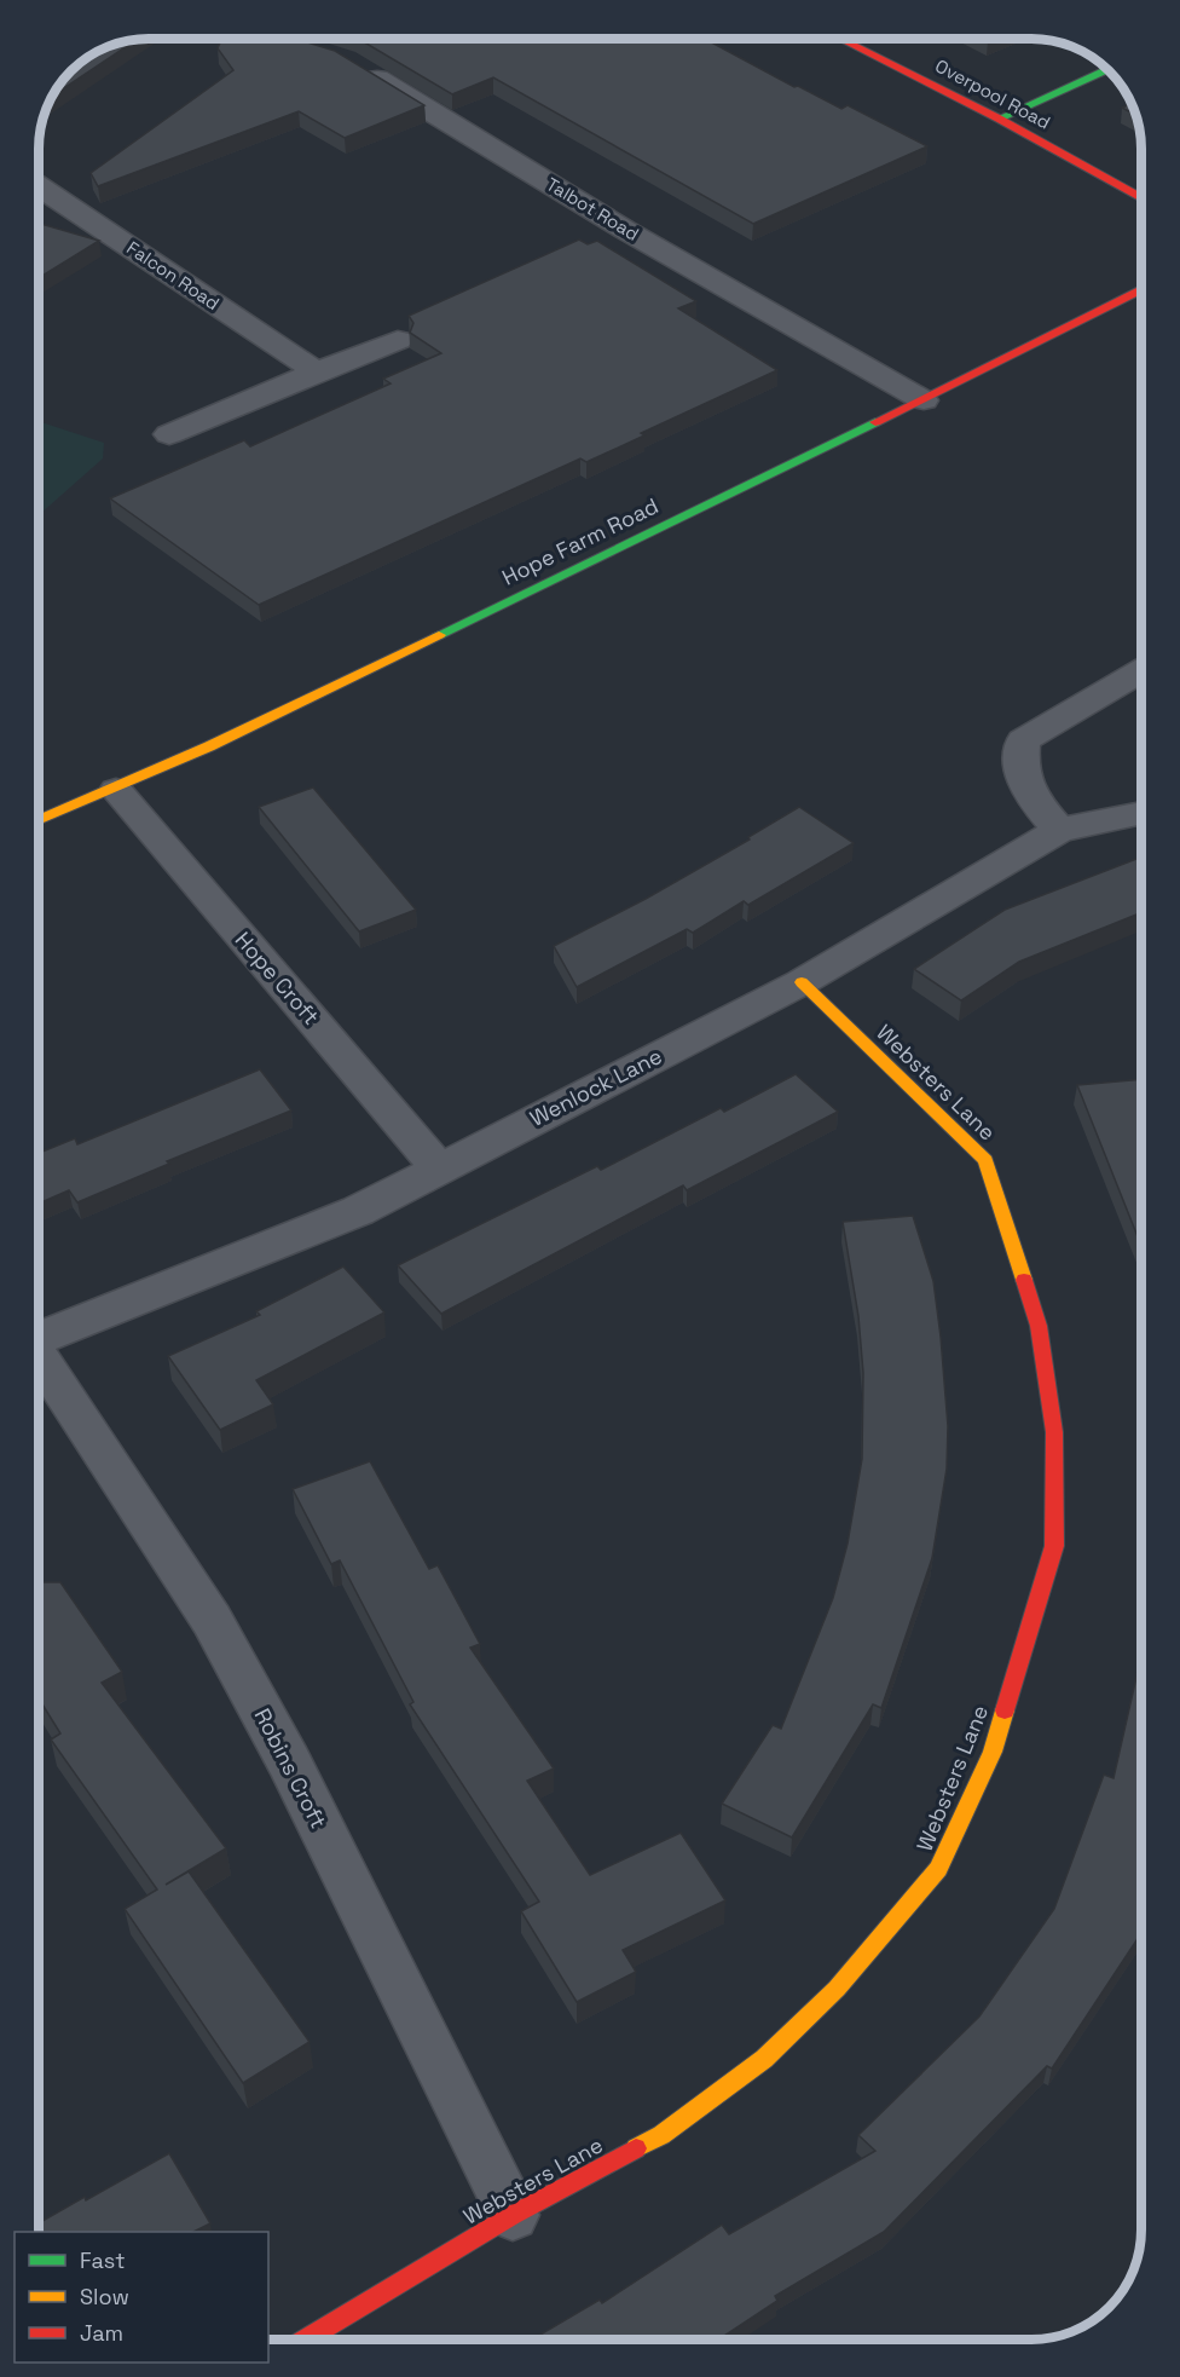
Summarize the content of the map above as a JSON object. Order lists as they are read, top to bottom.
{
  "streets": {
    "street": [
      "Overpool Road",
      "Talbot Road",
      "Falcon Road",
      "Hope Farm Road",
      "Hope Croft",
      "Websters Lane",
      "Wenlock Lane",
      "Robins Croft"
    ]
  },
  "crossings": [
    ["Talbot Road", "Hope Farm Road"],
    ["Hope Farm Road", "Hope Croft"],
    ["Hope Croft", "Wenlock Lane"],
    ["Websters Lane", "Wenlock Lane"],
    ["Websters Lane", "Robins Croft"]
  ],
  "legend": ["Fast", "Slow", "Jam"]
}
